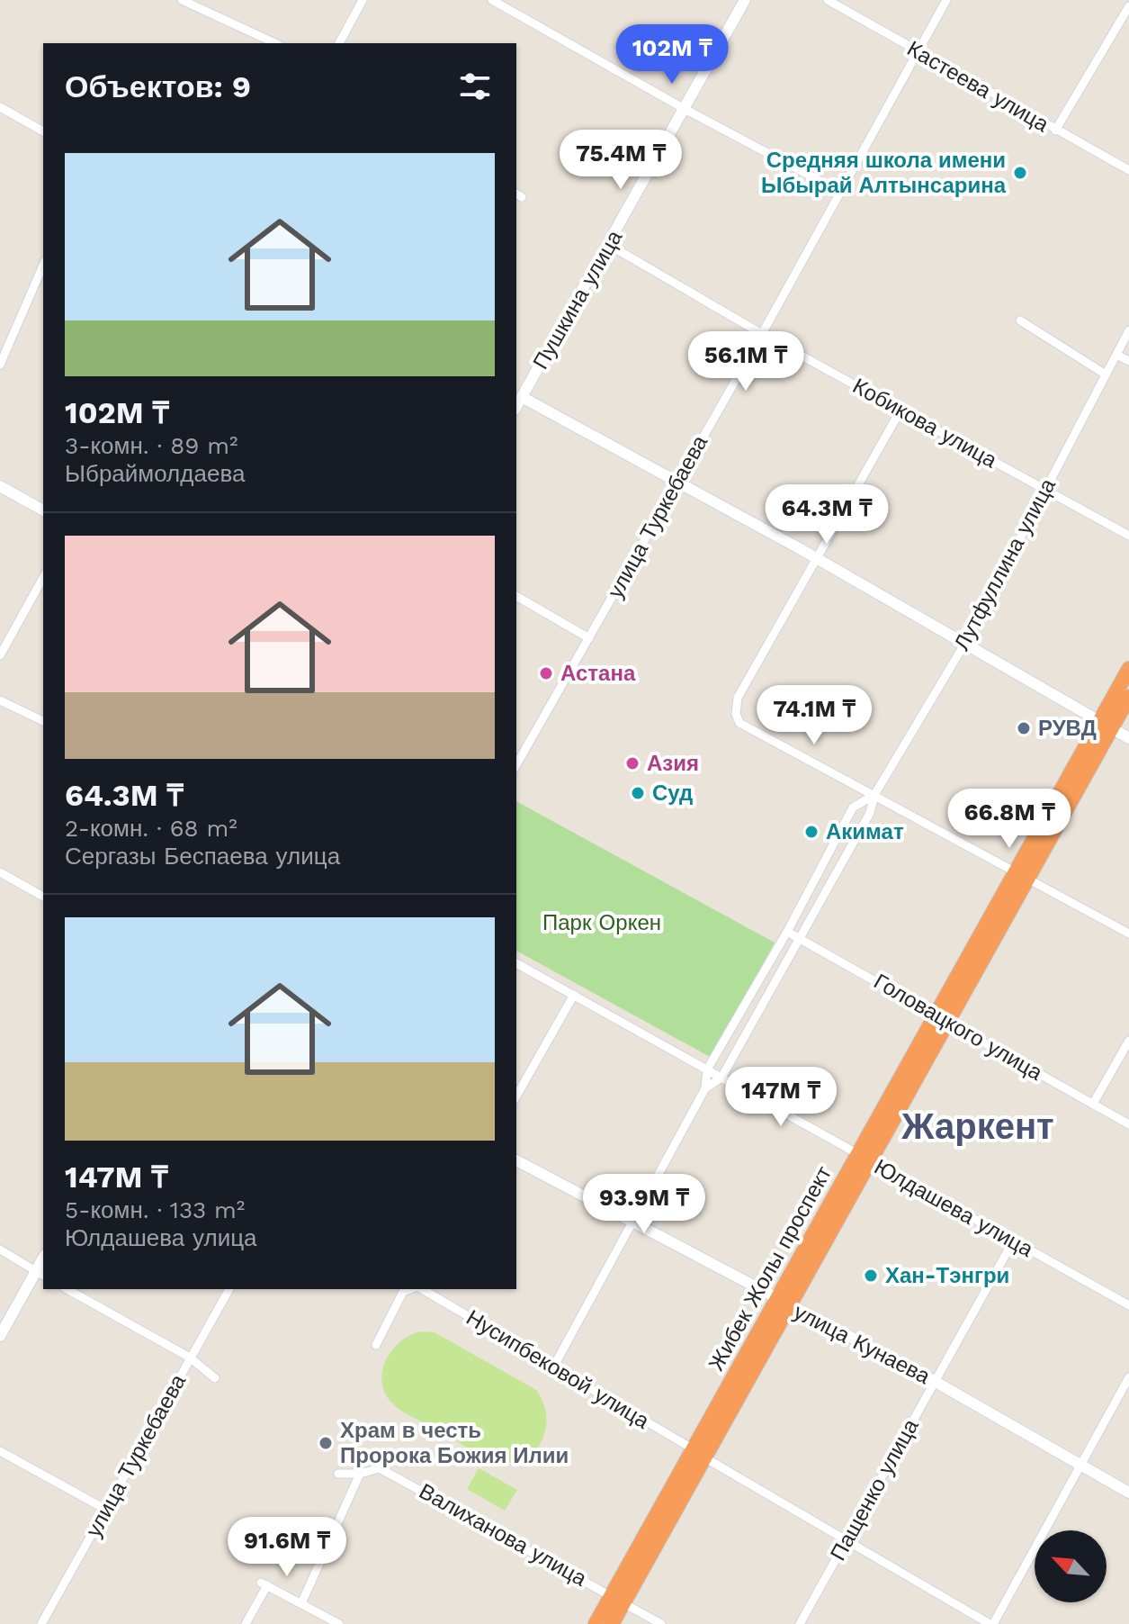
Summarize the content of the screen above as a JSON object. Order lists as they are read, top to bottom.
{
  "streets": {
    "highway": ["Жибек Жолы проспект"],
    "main road": ["Пушкина улица", "улица Кунаева"],
    "street": [
      "Кастеева улица",
      "Кобикова улица",
      "улица Туркебаева",
      "Лутфуллина улица",
      "Головацкого улица",
      "Юлдашева улица",
      "Нусипбековой улица",
      "Пащенко улица",
      "Валиханова улица"
    ]
  },
  "crossings": [
    ["Кастеева улица", "улица Туркебаева"],
    ["Пушкина улица", "Кобикова улица"],
    ["Кобикова улица", "улица Туркебаева"],
    ["Кобикова улица", "Лутфуллина улица"],
    ["Лутфуллина улица", "Головацкого улица"],
    ["Лутфуллина улица", "Юлдашева улица"],
    ["Лутфуллина улица", "улица Кунаева"],
    ["Лутфуллина улица", "Нусипбековой улица"],
    ["Головацкого улица", "Жибек Жолы проспект"],
    ["Юлдашева улица", "Жибек Жолы проспект"],
    ["Юлдашева улица", "Пащенко улица"],
    ["Жибек Жолы проспект", "улица Кунаева"],
    ["Жибек Жолы проспект", "Нусипбековой улица"],
    ["Жибек Жолы проспект", "Валиханова улица"],
    ["улица Кунаева", "Пащенко улица"],
    ["Нусипбековой улица", "Пащенко улица"]
  ],
  "districts": ["Жаркент"],
  "parks": ["Парк Оркен"],
  "places": [
    "Средняя школа имени Ыбырай Алтынсарина",
    "Астана",
    "РУВД",
    "Азия",
    "Суд",
    "Акимат",
    "Хан-Тэнгри",
    "Храм в честь Пророка Божия Илии"
  ],
  "north": "top left",
  "page": {
    "price": [
      "102M ₸",
      "75.4M ₸",
      "56.1M ₸",
      "64.3M ₸",
      "74.1M ₸",
      "66.8M ₸",
      "147M ₸",
      "93.9M ₸",
      "91.6M ₸"
    ],
    "heading": "Объектов: 9",
    "list": [
      {
        "name": "102M ₸",
        "note": "3-комн. · 89 m² · Ыбраймолдаева"
      },
      {
        "name": "64.3M ₸",
        "note": "2-комн. · 68 m² · Сергазы Беспаева улица"
      },
      {
        "name": "147M ₸",
        "note": "5-комн. · 133 m² · Юлдашева улица"
      }
    ]
  }
}
